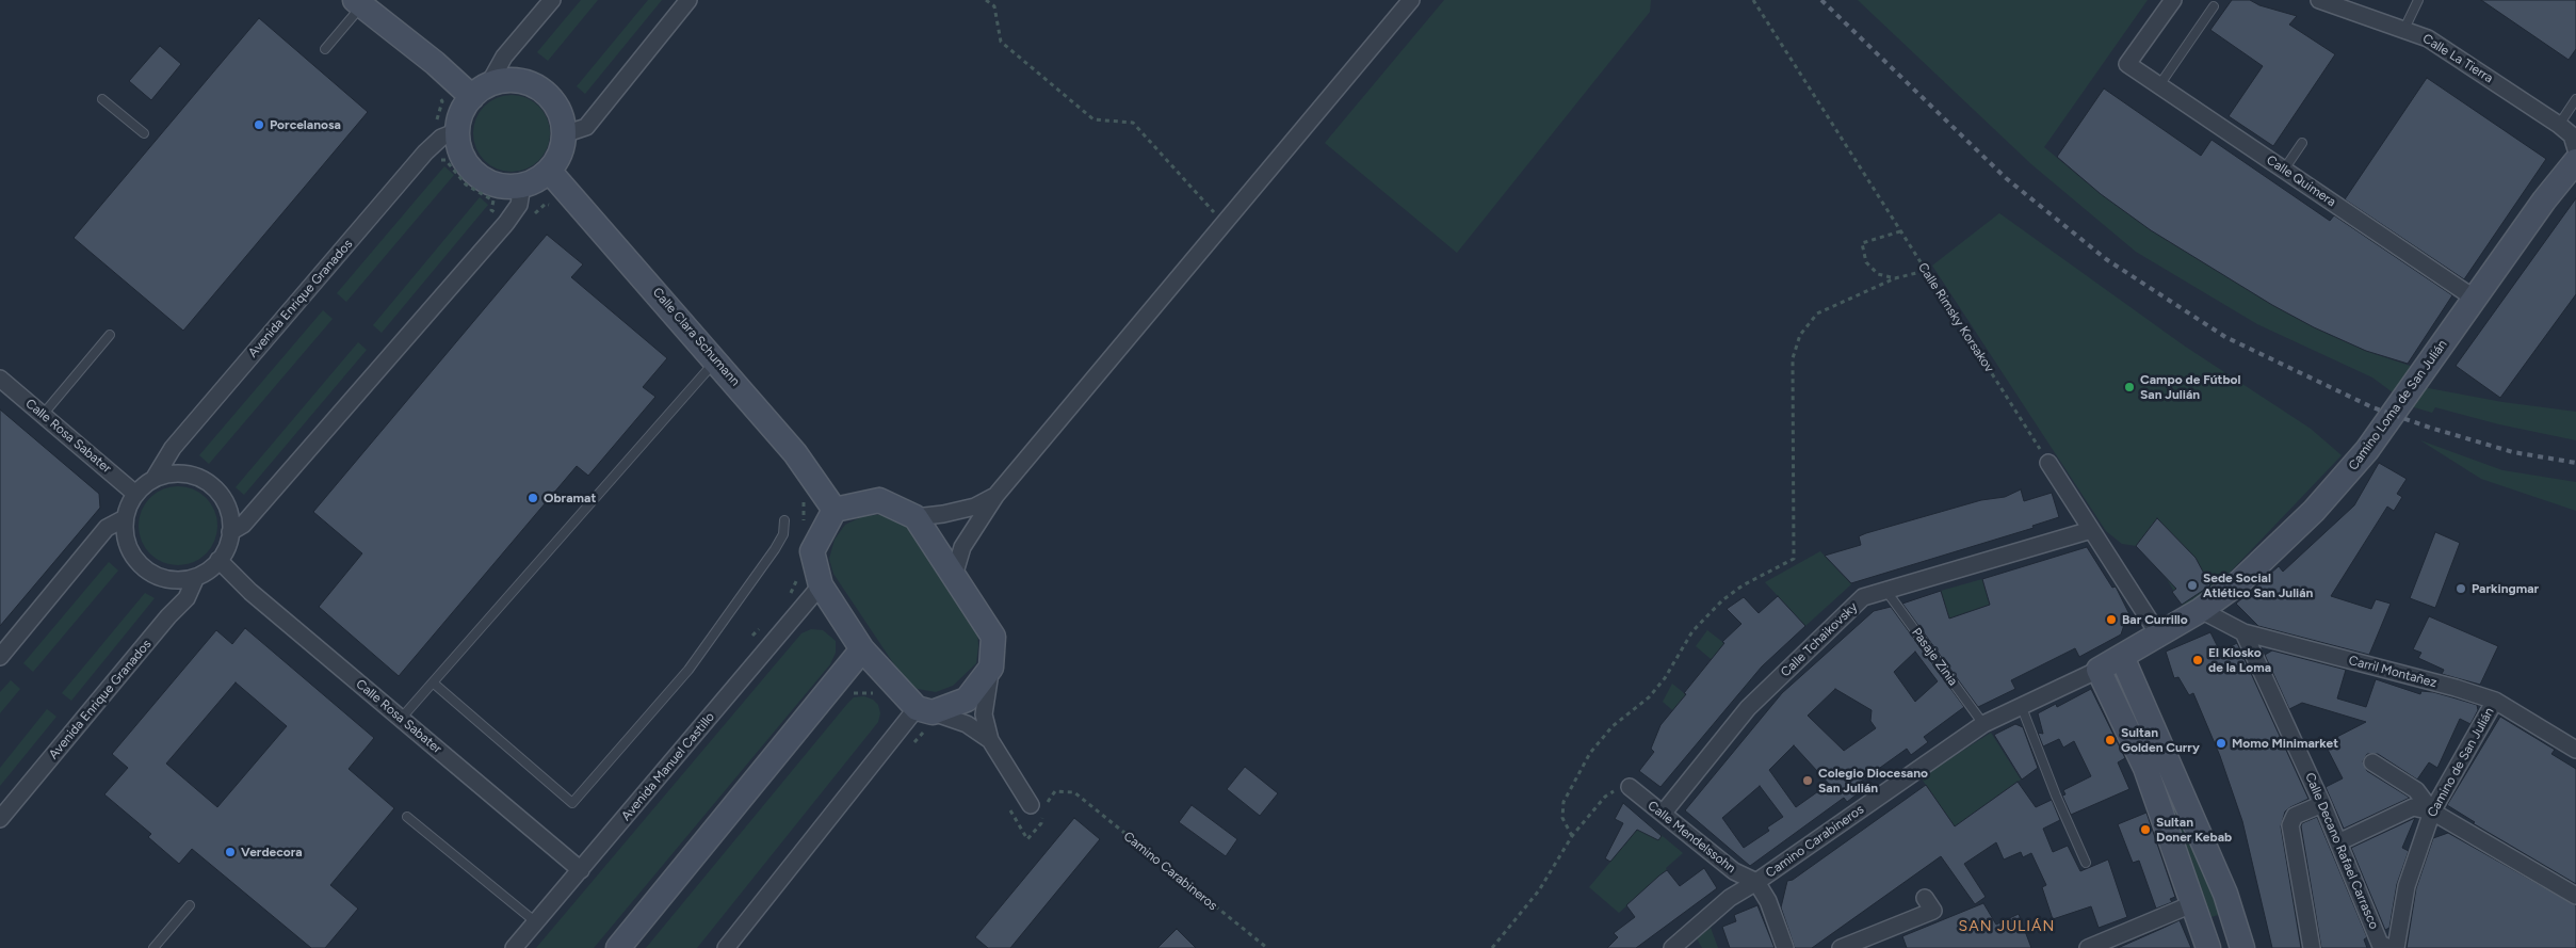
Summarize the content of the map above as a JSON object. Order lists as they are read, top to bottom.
{
  "streets": {
    "main road": ["Calle Clara Schumann", "Camino Loma de San Julián", "Camino Carabineros"],
    "street": [
      "Calle La Tierra",
      "Calle Quimera",
      "Avenida Enrique Granados",
      "Calle Rosa Sabater",
      "Calle Tchaikovsky",
      "Carril Montañez",
      "Camino de San Julián",
      "Avenida Manuel Castillo",
      "Calle Mendelssohn",
      "Calle Decano Rafael Carrasco"
    ],
    "lane": ["Pasaje Zinia"],
    "path": ["Calle Rimsky Korsakov"]
  },
  "crossings": [
    ["Calle Quimera", "Camino Loma de San Julián"],
    ["Avenida Enrique Granados", "Calle Clara Schumann"],
    ["Avenida Enrique Granados", "Calle Rosa Sabater"],
    ["Camino Loma de San Julián", "Carril Montañez"],
    ["Camino Loma de San Julián", "Camino Carabineros"],
    ["Calle Rosa Sabater", "Avenida Manuel Castillo"],
    ["Calle Tchaikovsky", "Pasaje Zinia"],
    ["Calle Tchaikovsky", "Calle Mendelssohn"],
    ["Pasaje Zinia", "Camino Carabineros"],
    ["Carril Montañez", "Camino de San Julián"],
    ["Carril Montañez", "Calle Decano Rafael Carrasco"],
    ["Calle Mendelssohn", "Camino Carabineros"]
  ],
  "districts": ["SAN JULIÁN"],
  "places": [
    "Porcelanosa",
    "Campo de Fútbol San Julián",
    "Obramat",
    "Sede Social Atlético San Julián",
    "Parkingmar",
    "Bar Currillo",
    "El Kiosko de la Loma",
    "Sultan Golden Curry",
    "Momo Minimarket",
    "Colegio Diocesano San Julián",
    "Sultan Doner Kebab",
    "Verdecora"
  ]
}
